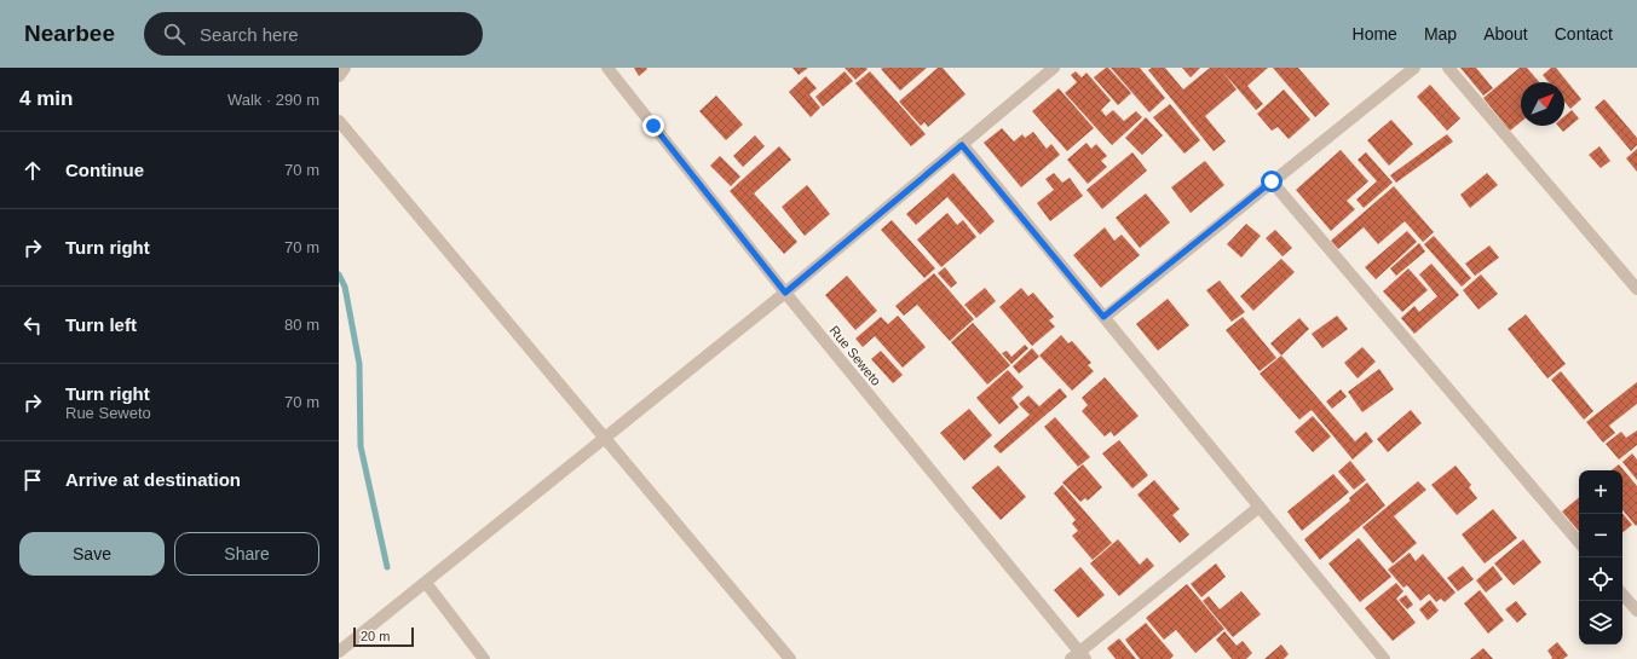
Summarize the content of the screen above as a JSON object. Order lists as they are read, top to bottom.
{
  "streets": {
    "street": ["Rue Seweto"]
  },
  "scale_bar": "20 m",
  "north": "top right",
  "page": {
    "header": "Nearbee",
    "search": "Search here",
    "nav": [
      "Home",
      "Map",
      "About",
      "Contact"
    ],
    "heading": ["4 min", "Walk · 290 m"],
    "list": [
      ["Continue", "70 m"],
      ["Turn right", "70 m"],
      ["Turn left", "80 m"],
      ["Turn right", "Rue Seweto", "70 m"],
      "Arrive at destination"
    ],
    "map_buttons": ["+", "−"],
    "buttons": ["Save", "Share"],
    "scale": "20 m"
  }
}
